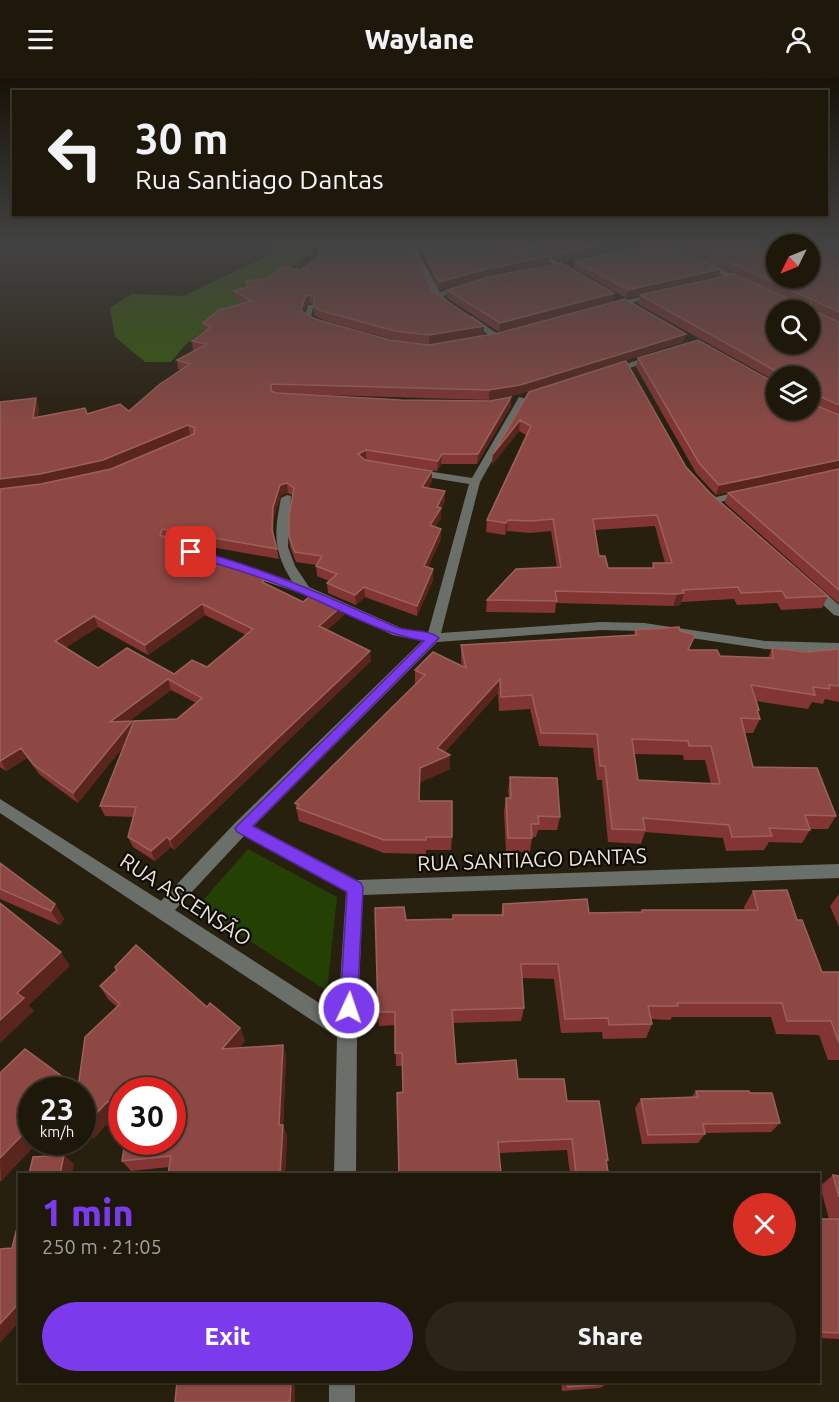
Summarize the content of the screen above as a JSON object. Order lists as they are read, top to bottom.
{
  "streets": {
    "street": ["RUA SANTIAGO DANTAS", "RUA ASCENSÃO"]
  },
  "north": "bottom left",
  "page": {
    "header": "Waylane",
    "turn": ["30 m", "Rua Santiago Dantas"],
    "speed": "23 km/h",
    "limit": "30",
    "heading": ["1 min", "250 m · 21:05"],
    "buttons": ["Exit", "Share"]
  }
}
